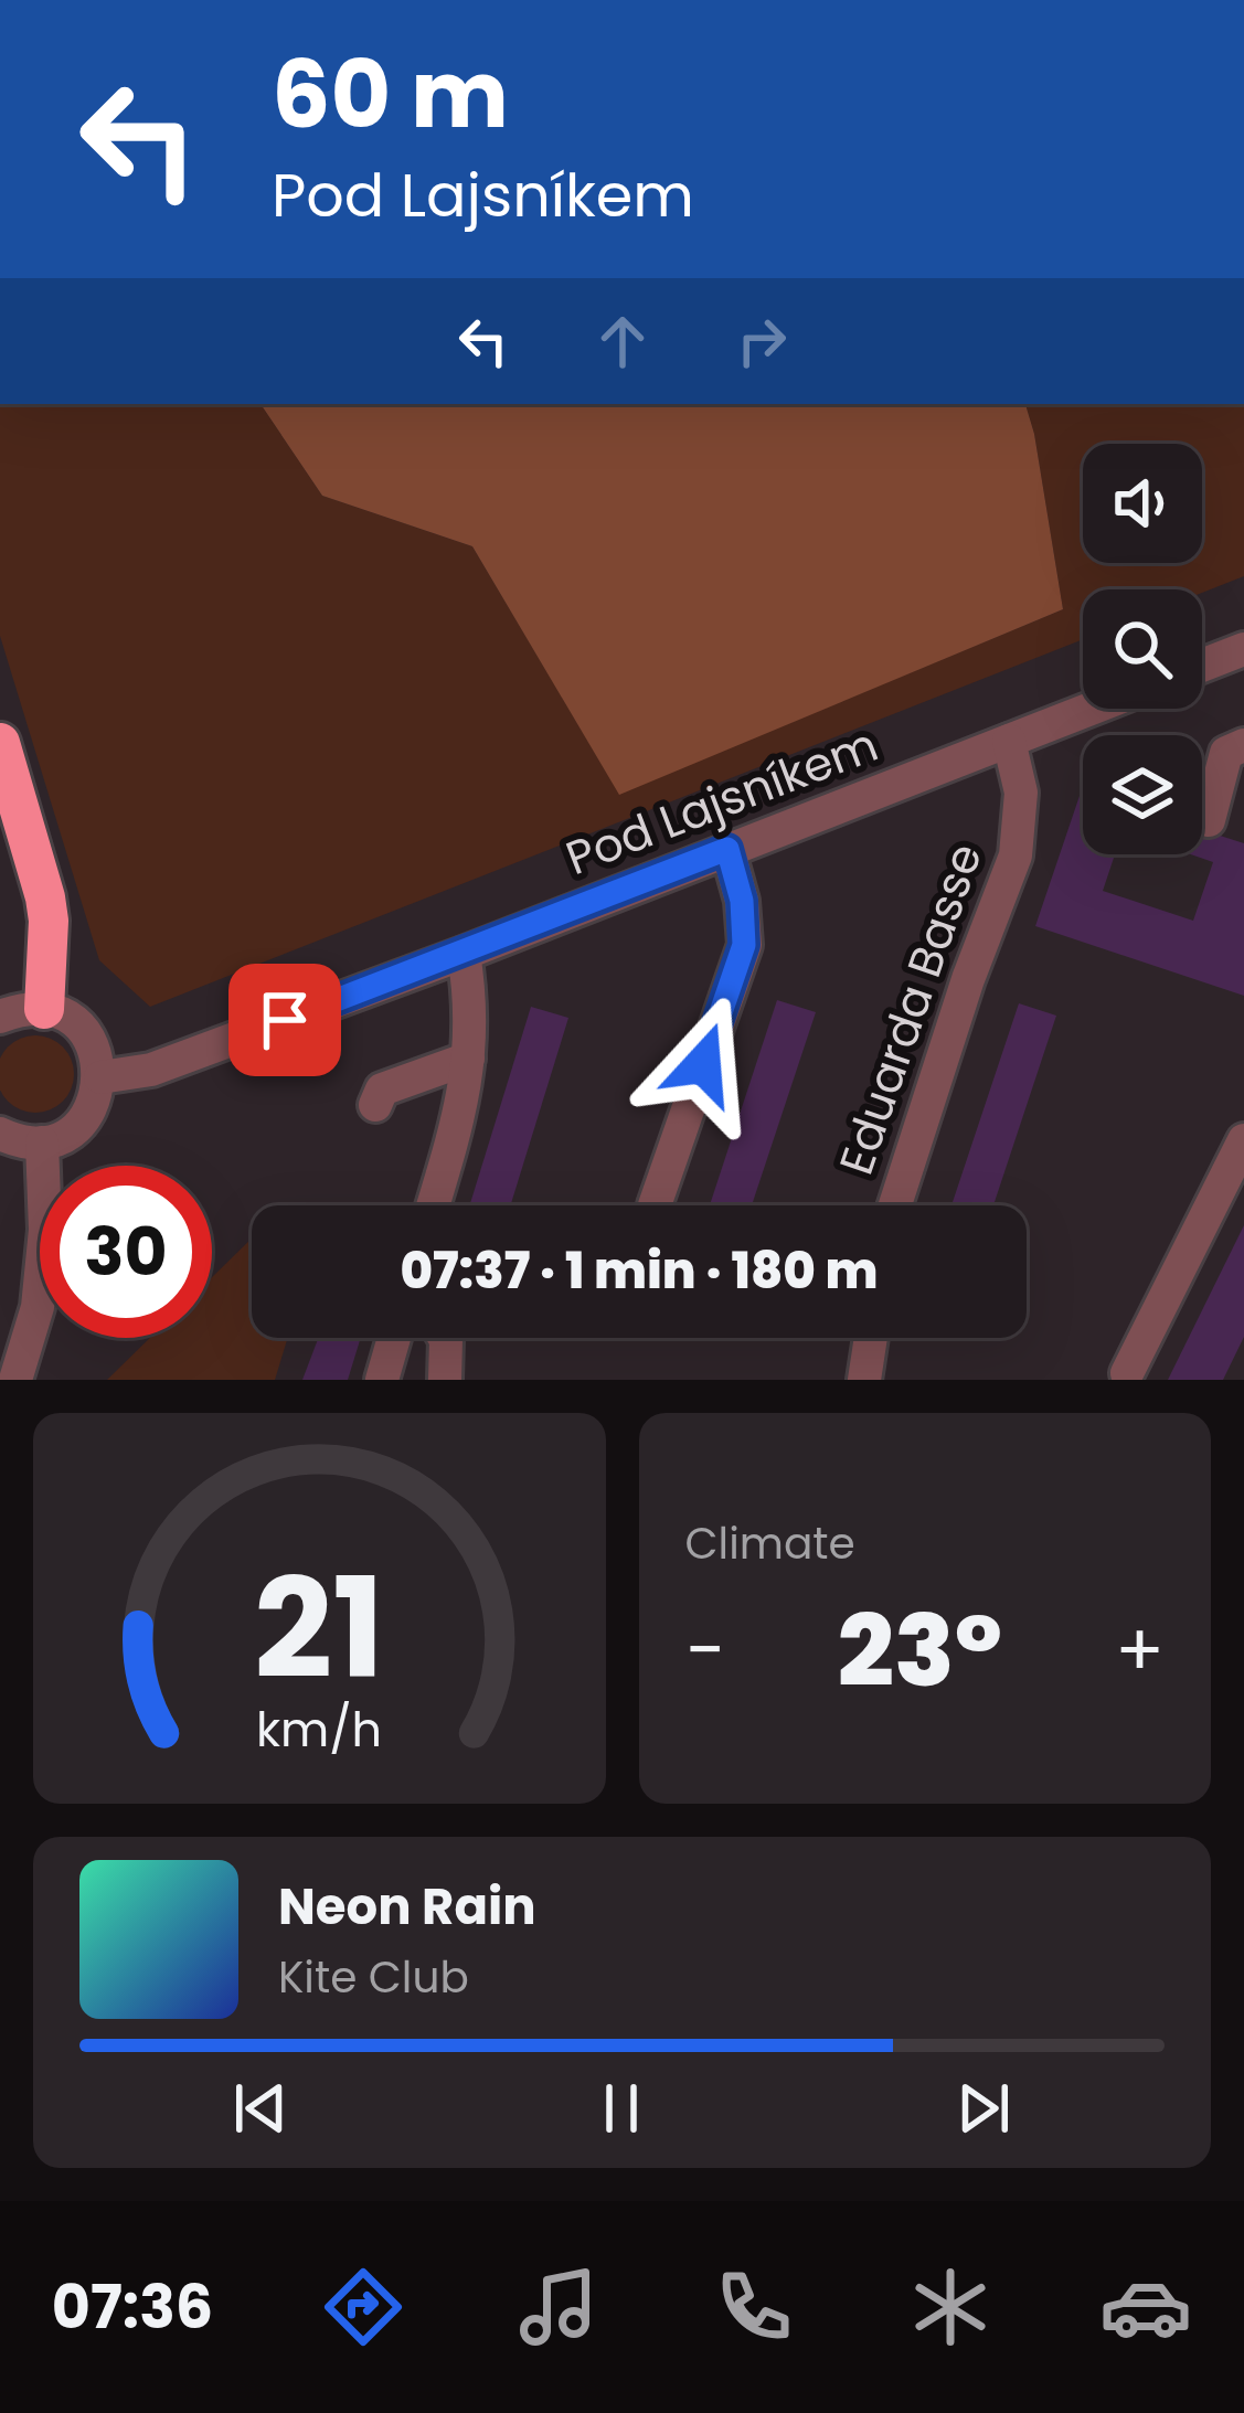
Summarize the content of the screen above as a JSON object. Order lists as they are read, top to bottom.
{
  "streets": {
    "street": ["Pod Lajsníkem", "Eduarda Basse"]
  },
  "crossings": [
    ["Pod Lajsníkem", "Eduarda Basse"]
  ],
  "page": {
    "turn": ["60 m", "Pod Lajsníkem"],
    "limit": "30",
    "trip": "07:37 · 1 min · 180 m",
    "tile": "Climate",
    "heat": ["−", "23°", "+"],
    "song": ["Neon Rain", "Kite Club"],
    "tabs": "07:36",
    "gauge": ["21", "km/h"]
  }
}
